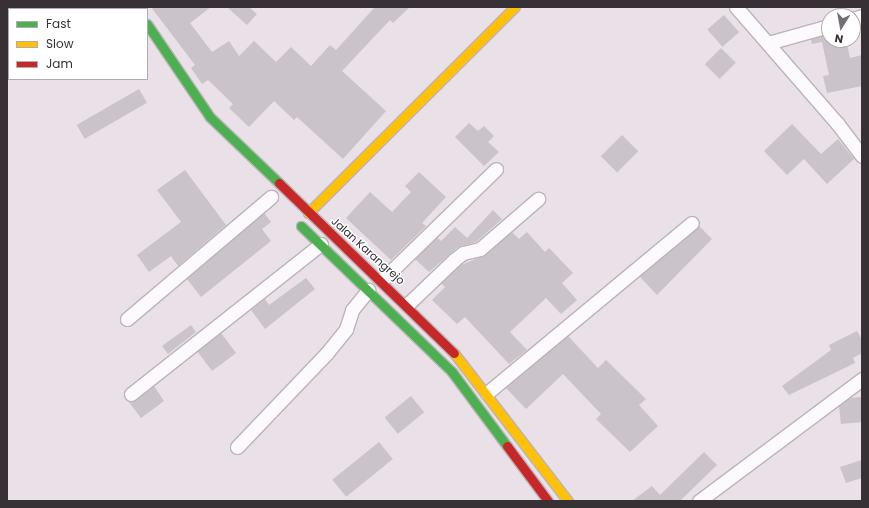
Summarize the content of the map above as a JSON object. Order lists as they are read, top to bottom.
{
  "streets": {
    "main road": ["Jalan Karangrejo"]
  },
  "legend": ["Fast", "Slow", "Jam"],
  "north": "bottom"
}
